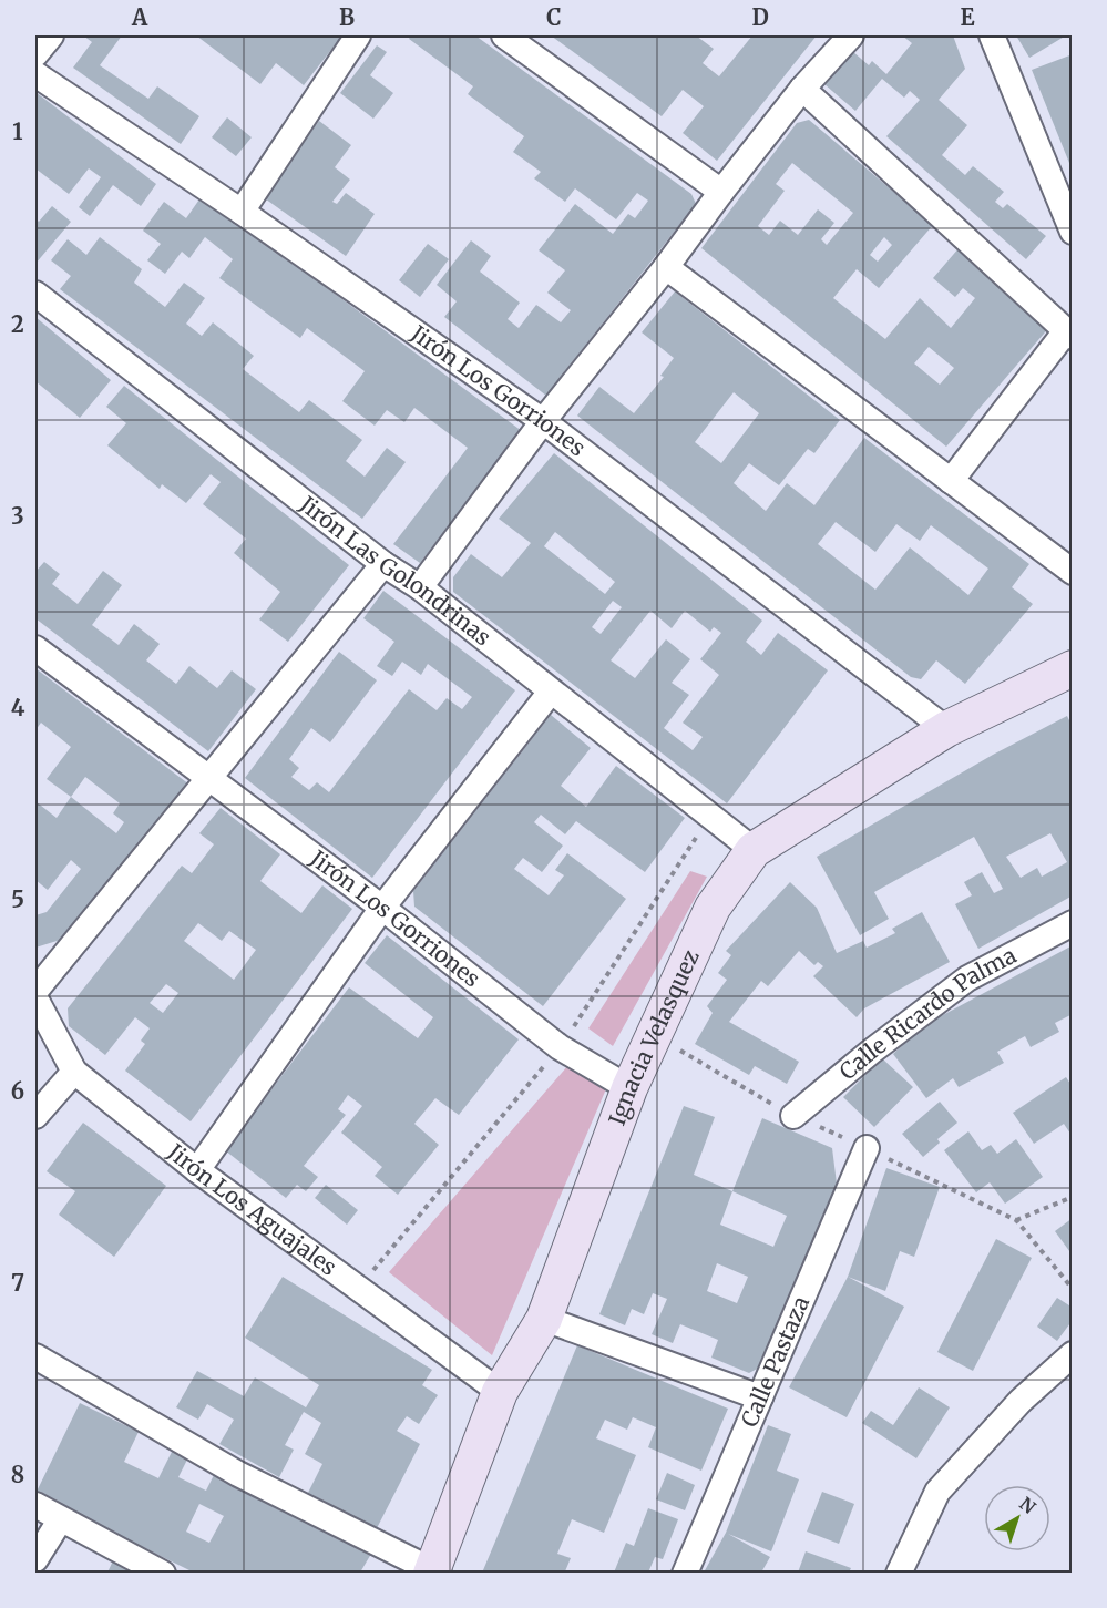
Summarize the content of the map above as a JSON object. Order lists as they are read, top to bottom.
{
  "streets": {
    "main road": ["Ignacia Velasquez"],
    "street": [
      "Jirón Los Gorriones",
      "Jirón Las Golondrinas",
      "Calle Ricardo Palma",
      "Jirón Los Aguajales",
      "Calle Pastaza"
    ]
  },
  "crossings": [
    ["Jirón Los Gorriones", "Ignacia Velasquez"],
    ["Jirón Las Golondrinas", "Ignacia Velasquez"],
    ["Ignacia Velasquez", "Jirón Los Aguajales"]
  ],
  "north": "top right",
  "grid": {
    "columns": [
      "A",
      "B",
      "C",
      "D",
      "E"
    ],
    "rows": [
      "1",
      "2",
      "3",
      "4",
      "5",
      "6",
      "7",
      "8"
    ]
  }
}
